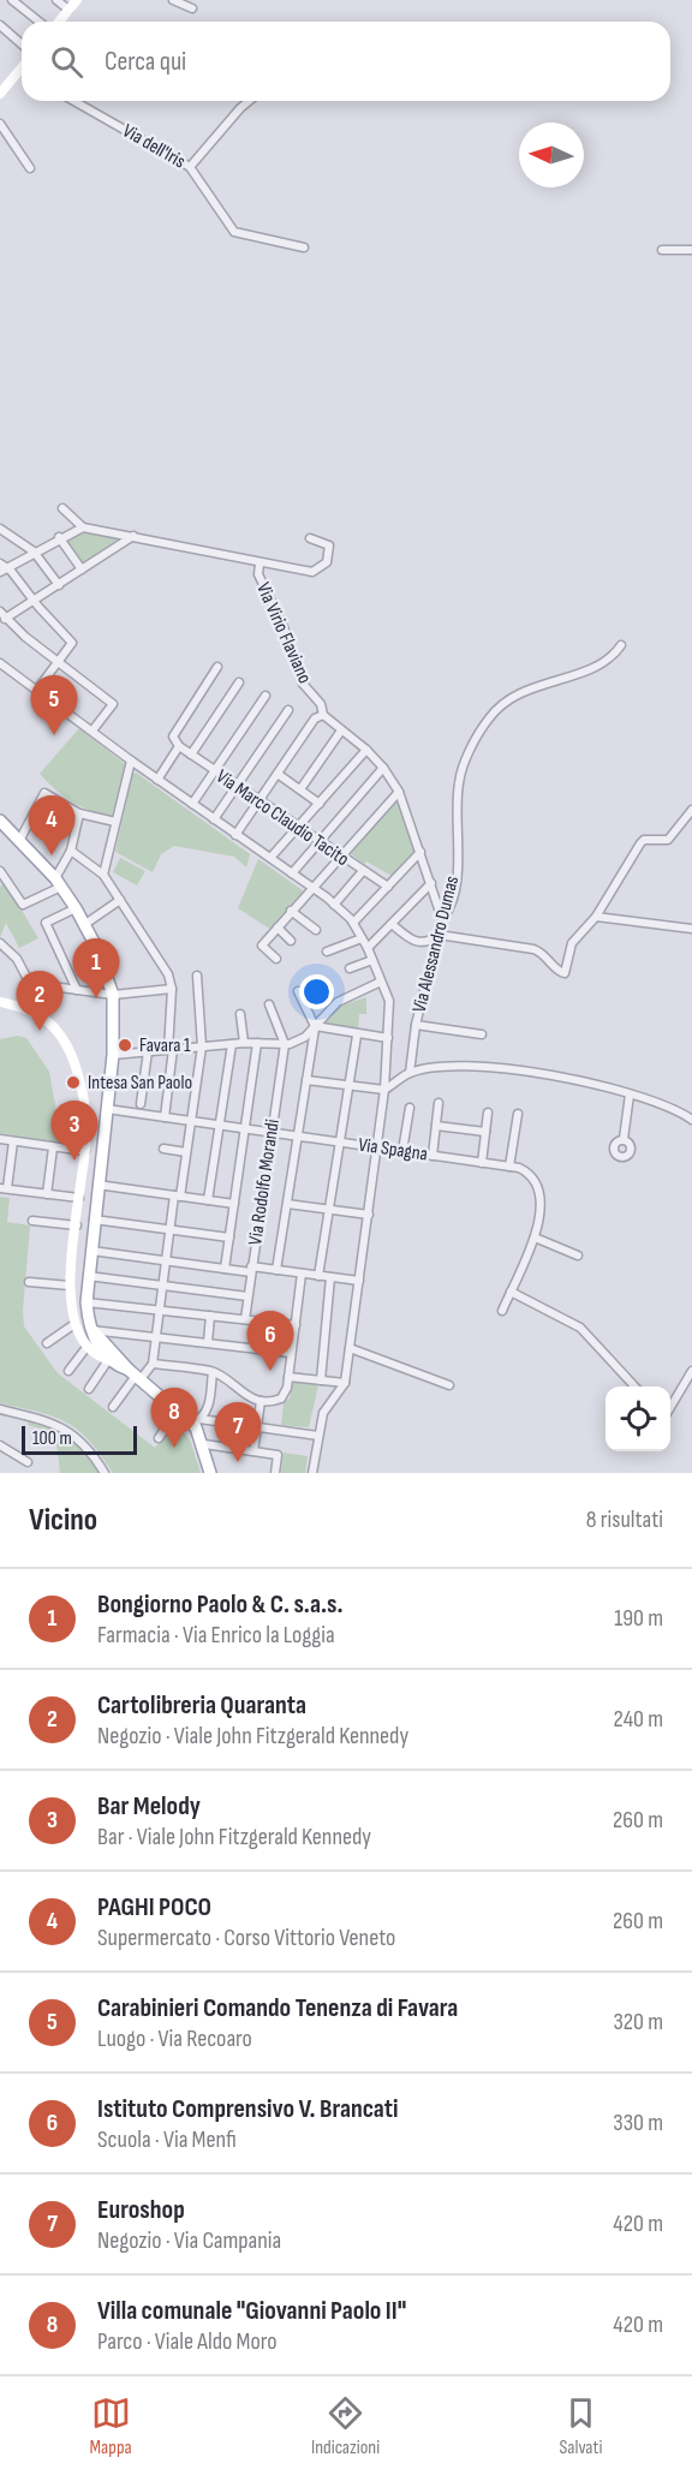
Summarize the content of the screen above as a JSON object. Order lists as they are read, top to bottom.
{
  "streets": {
    "street": [
      "Via dell'Iris",
      "Via Virio Flaviano",
      "Via Marco Claudio Tacito",
      "Via Alessandro Dumas",
      "Via Spagna",
      "Via Rodolfo Morandi"
    ]
  },
  "crossings": [
    ["Via Virio Flaviano", "Via Alessandro Dumas"],
    ["Via Spagna", "Via Rodolfo Morandi"]
  ],
  "places": ["Favara 1", "Intesa San Paolo"],
  "scale_bar": "100 m",
  "north": "left",
  "page": {
    "search": "Cerca qui",
    "pins": [
      "5",
      "4",
      "1",
      "2",
      "3",
      "6",
      "8",
      "7"
    ],
    "scale": "100 m",
    "heading": ["Vicino", "8 risultati"],
    "list": [
      {
        "mark": "1",
        "name": "Bongiorno Paolo & C. s.a.s.",
        "note": "Farmacia · Via Enrico la Loggia",
        "value": "190 m"
      },
      {
        "mark": "2",
        "name": "Cartolibreria Quaranta",
        "note": "Negozio · Viale John Fitzgerald Kennedy",
        "value": "240 m"
      },
      {
        "mark": "3",
        "name": "Bar Melody",
        "note": "Bar · Viale John Fitzgerald Kennedy",
        "value": "260 m"
      },
      {
        "mark": "4",
        "name": "PAGHI POCO",
        "note": "Supermercato · Corso Vittorio Veneto",
        "value": "260 m"
      },
      {
        "mark": "5",
        "name": "Carabinieri Comando Tenenza di Favara",
        "note": "Luogo · Via Recoaro",
        "value": "320 m"
      },
      {
        "mark": "6",
        "name": "Istituto Comprensivo V. Brancati",
        "note": "Scuola · Via Menfi",
        "value": "330 m"
      },
      {
        "mark": "7",
        "name": "Euroshop",
        "note": "Negozio · Via Campania",
        "value": "420 m"
      },
      {
        "mark": "8",
        "name": "Villa comunale \"Giovanni Paolo II\"",
        "note": "Parco · Viale Aldo Moro",
        "value": "420 m"
      }
    ],
    "nav": ["Mappa", "Indicazioni", "Salvati"]
  }
}
